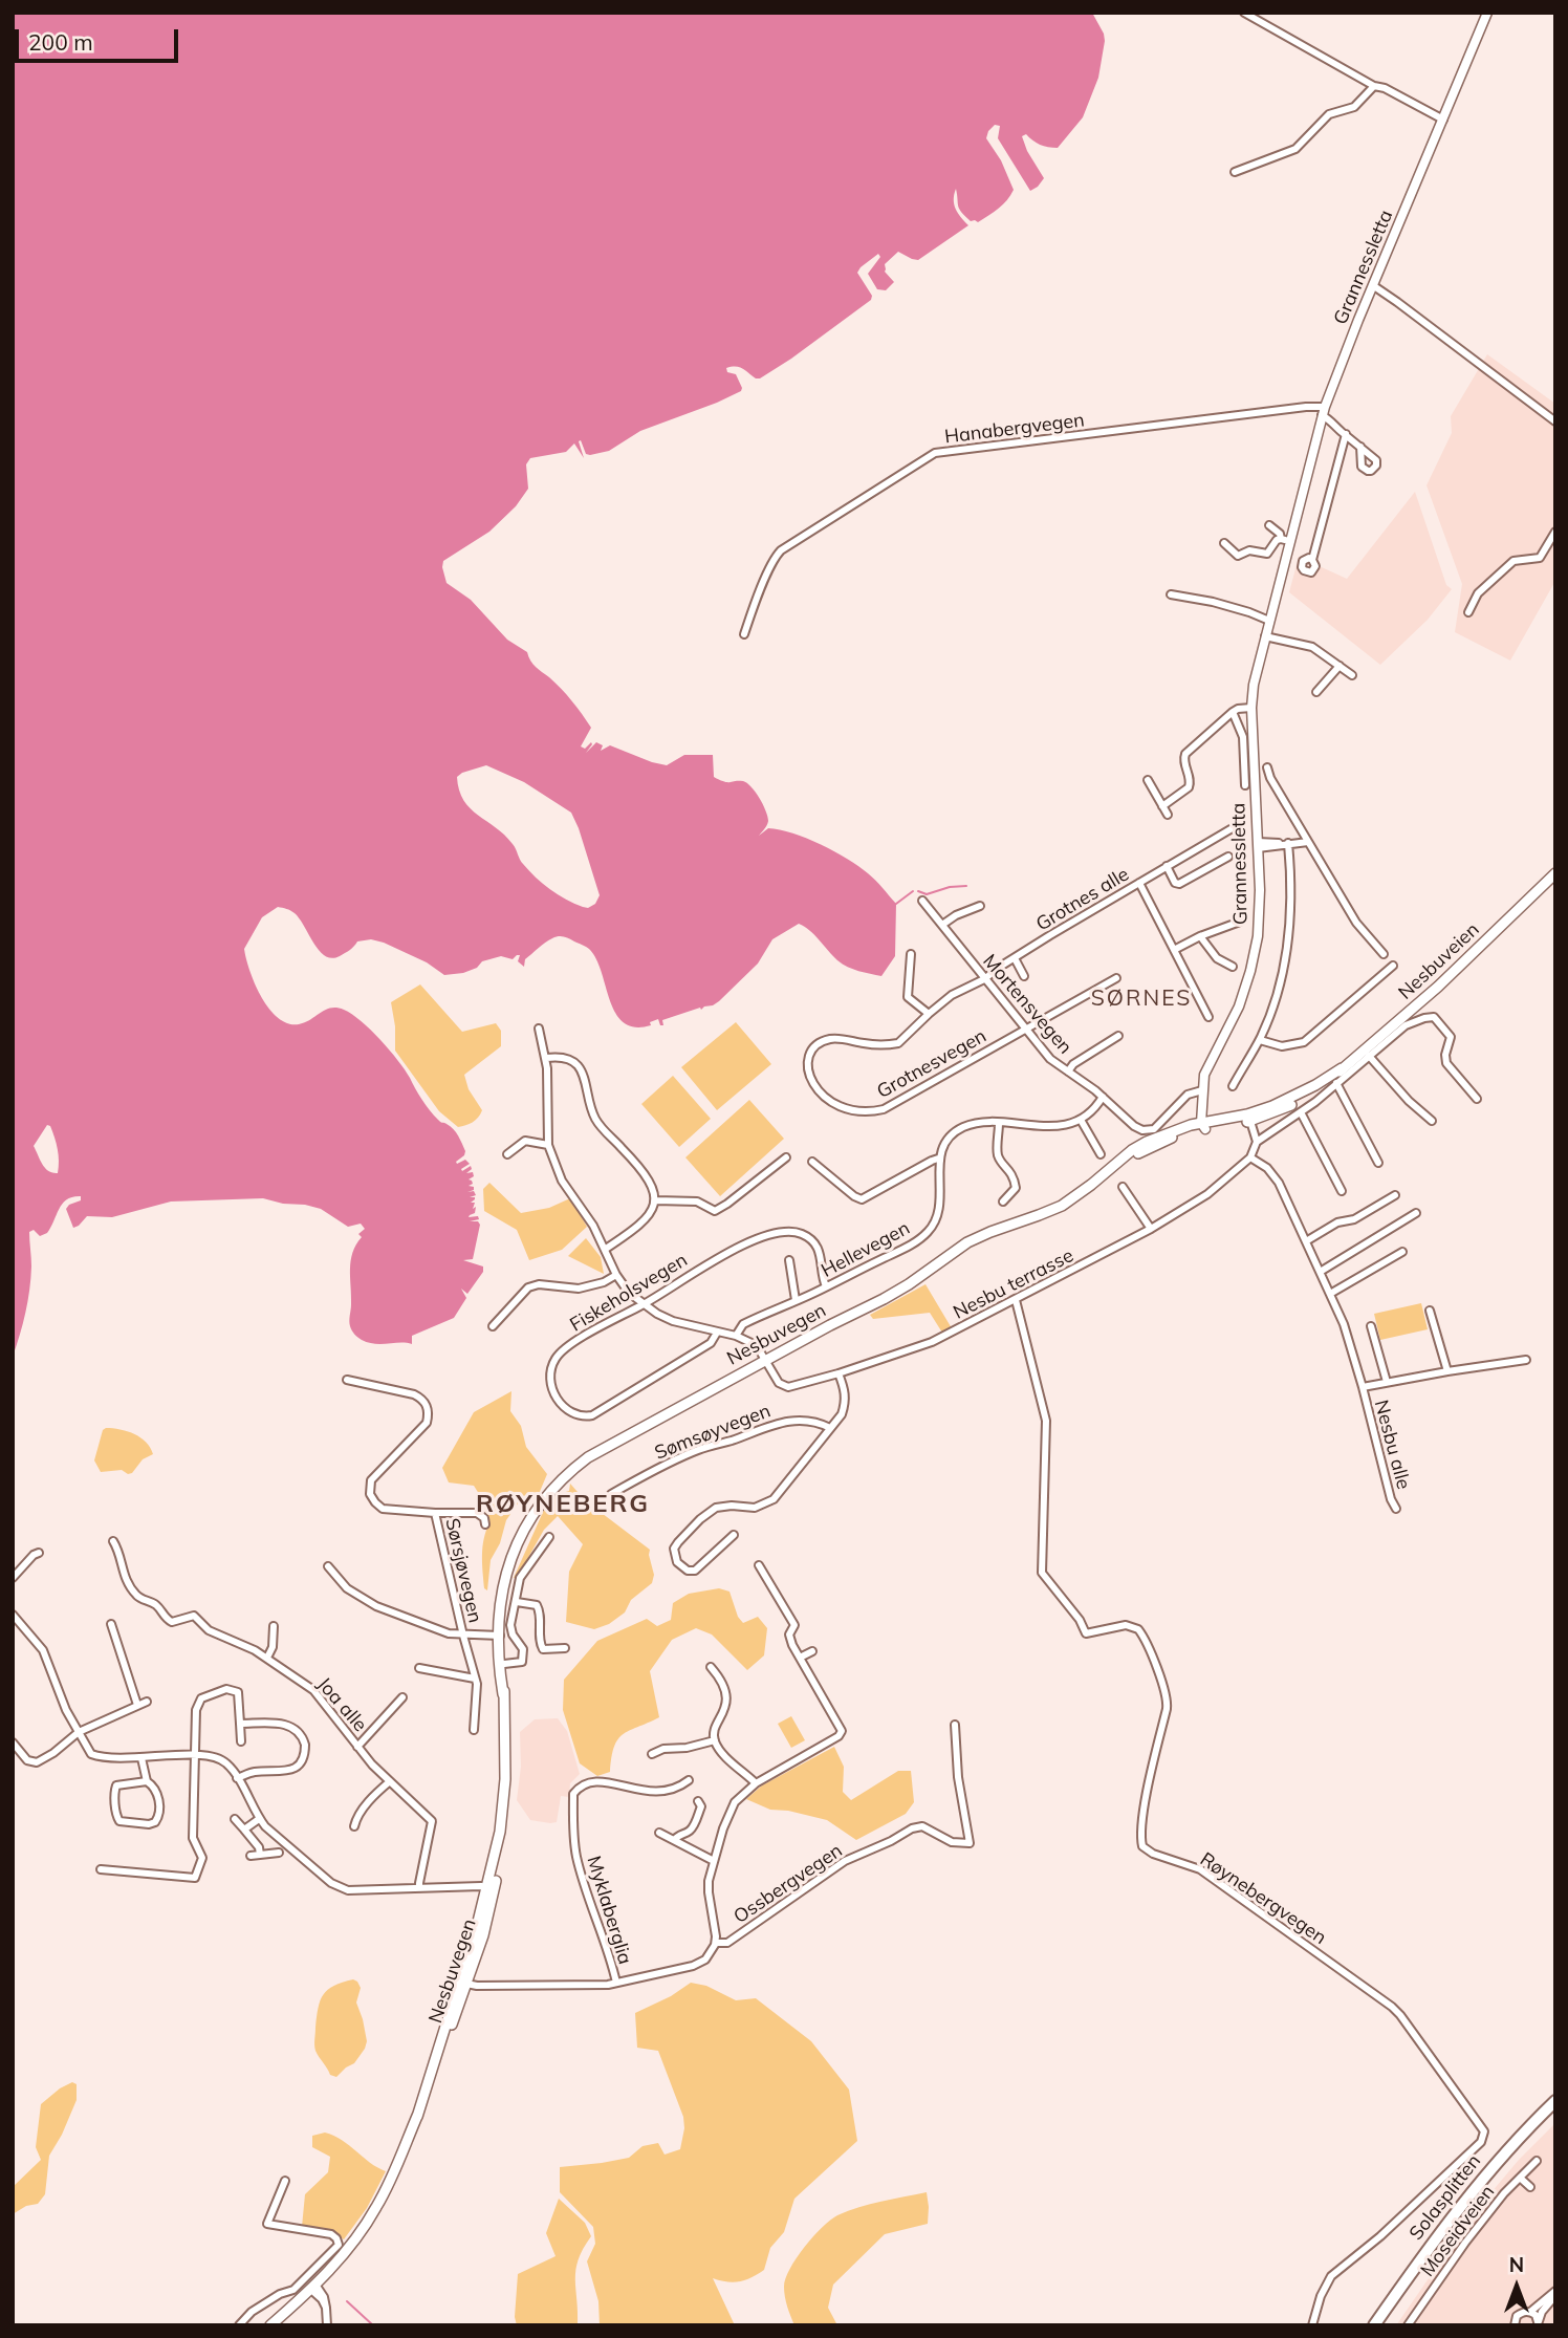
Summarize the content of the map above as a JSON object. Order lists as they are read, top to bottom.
{
  "streets": {
    "highway": ["Solasplitten"],
    "main road": ["Grannessletta", "Nesbuveien", "Nesbuvegen"],
    "street": [
      "Hanabergvegen",
      "Grotnes alle",
      "Mortensvegen",
      "Grotnesvegen",
      "Hellevegen",
      "Nesbu terrasse",
      "Fiskeholsvegen",
      "Sømsøyvegen",
      "Nesbu alle",
      "Sørsjøvegen",
      "Joa alle",
      "Ossbergvegen",
      "Røynebergvegen",
      "Myklaberglia",
      "Moseidveien"
    ]
  },
  "crossings": [
    ["Grannessletta", "Hanabergvegen"],
    ["Grannessletta", "Mortensvegen"],
    ["Grotnes alle", "Mortensvegen"],
    ["Grotnes alle", "Grotnesvegen"],
    ["Nesbuveien", "Nesbuvegen"],
    ["Mortensvegen", "Grotnesvegen"],
    ["Hellevegen", "Fiskeholsvegen"],
    ["Nesbu terrasse", "Nesbuvegen"],
    ["Nesbu terrasse", "Nesbu alle"],
    ["Nesbu terrasse", "Røynebergvegen"]
  ],
  "districts": ["SØRNES", "RØYNEBERG"],
  "scale_bar": "200 m",
  "north": "top"
}
